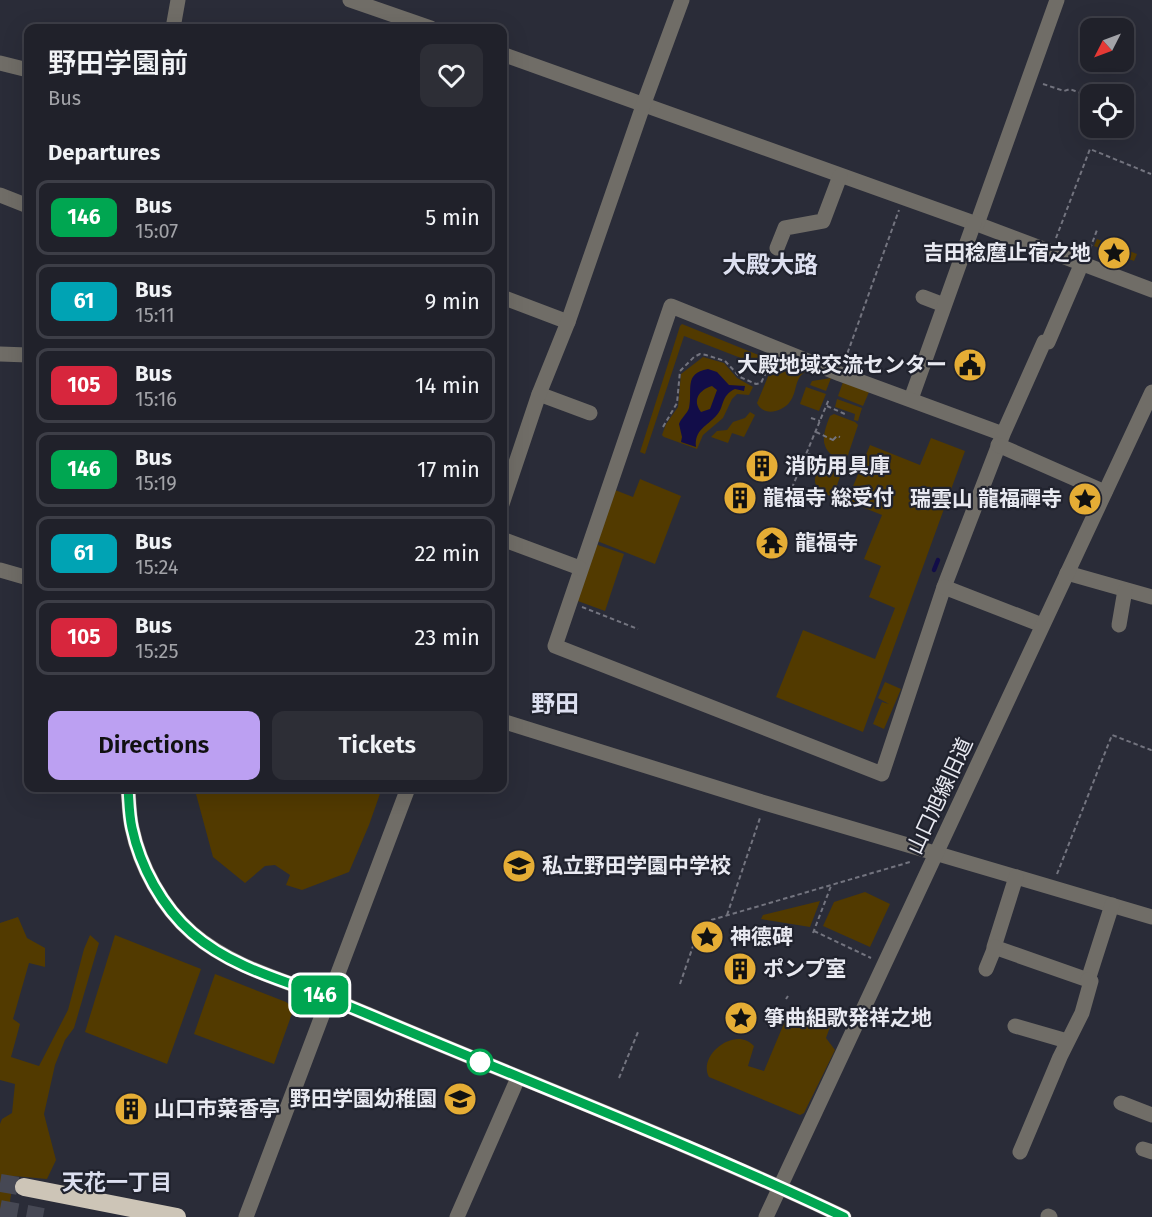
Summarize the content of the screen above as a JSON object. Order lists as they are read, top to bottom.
{
  "streets": {
    "street": ["山口旭線旧道"]
  },
  "districts": ["大殿大路", "野田", "天花一丁目"],
  "places": {
    "place": [
      "吉田稔麿止宿之地",
      "瑞雲山 龍福禪寺",
      "神德碑",
      "箏曲組歌発祥之地"
    ],
    "public building": ["大殿地域交流センター"],
    "building": [
      "消防用具庫",
      "龍福寺 総受付",
      "ポンプ室",
      "山口市菜香亭"
    ],
    "temple": ["龍福寺"],
    "school or university": ["私立野田学園中学校", "野田学園幼稚園"]
  },
  "lines": ["bus line 146"],
  "north": "bottom left",
  "page": {
    "on_map": "146",
    "heading": [
      ["野田学園前", "Bus"],
      "Departures"
    ],
    "list": [
      {
        "mark": "146",
        "name": "Bus",
        "note": "15:07",
        "value": "5 min"
      },
      {
        "mark": "61",
        "name": "Bus",
        "note": "15:11",
        "value": "9 min"
      },
      {
        "mark": "105",
        "name": "Bus",
        "note": "15:16",
        "value": "14 min"
      },
      {
        "mark": "146",
        "name": "Bus",
        "note": "15:19",
        "value": "17 min"
      },
      {
        "mark": "61",
        "name": "Bus",
        "note": "15:24",
        "value": "22 min"
      },
      {
        "mark": "105",
        "name": "Bus",
        "note": "15:25",
        "value": "23 min"
      }
    ],
    "buttons": ["Directions", "Tickets"]
  }
}
